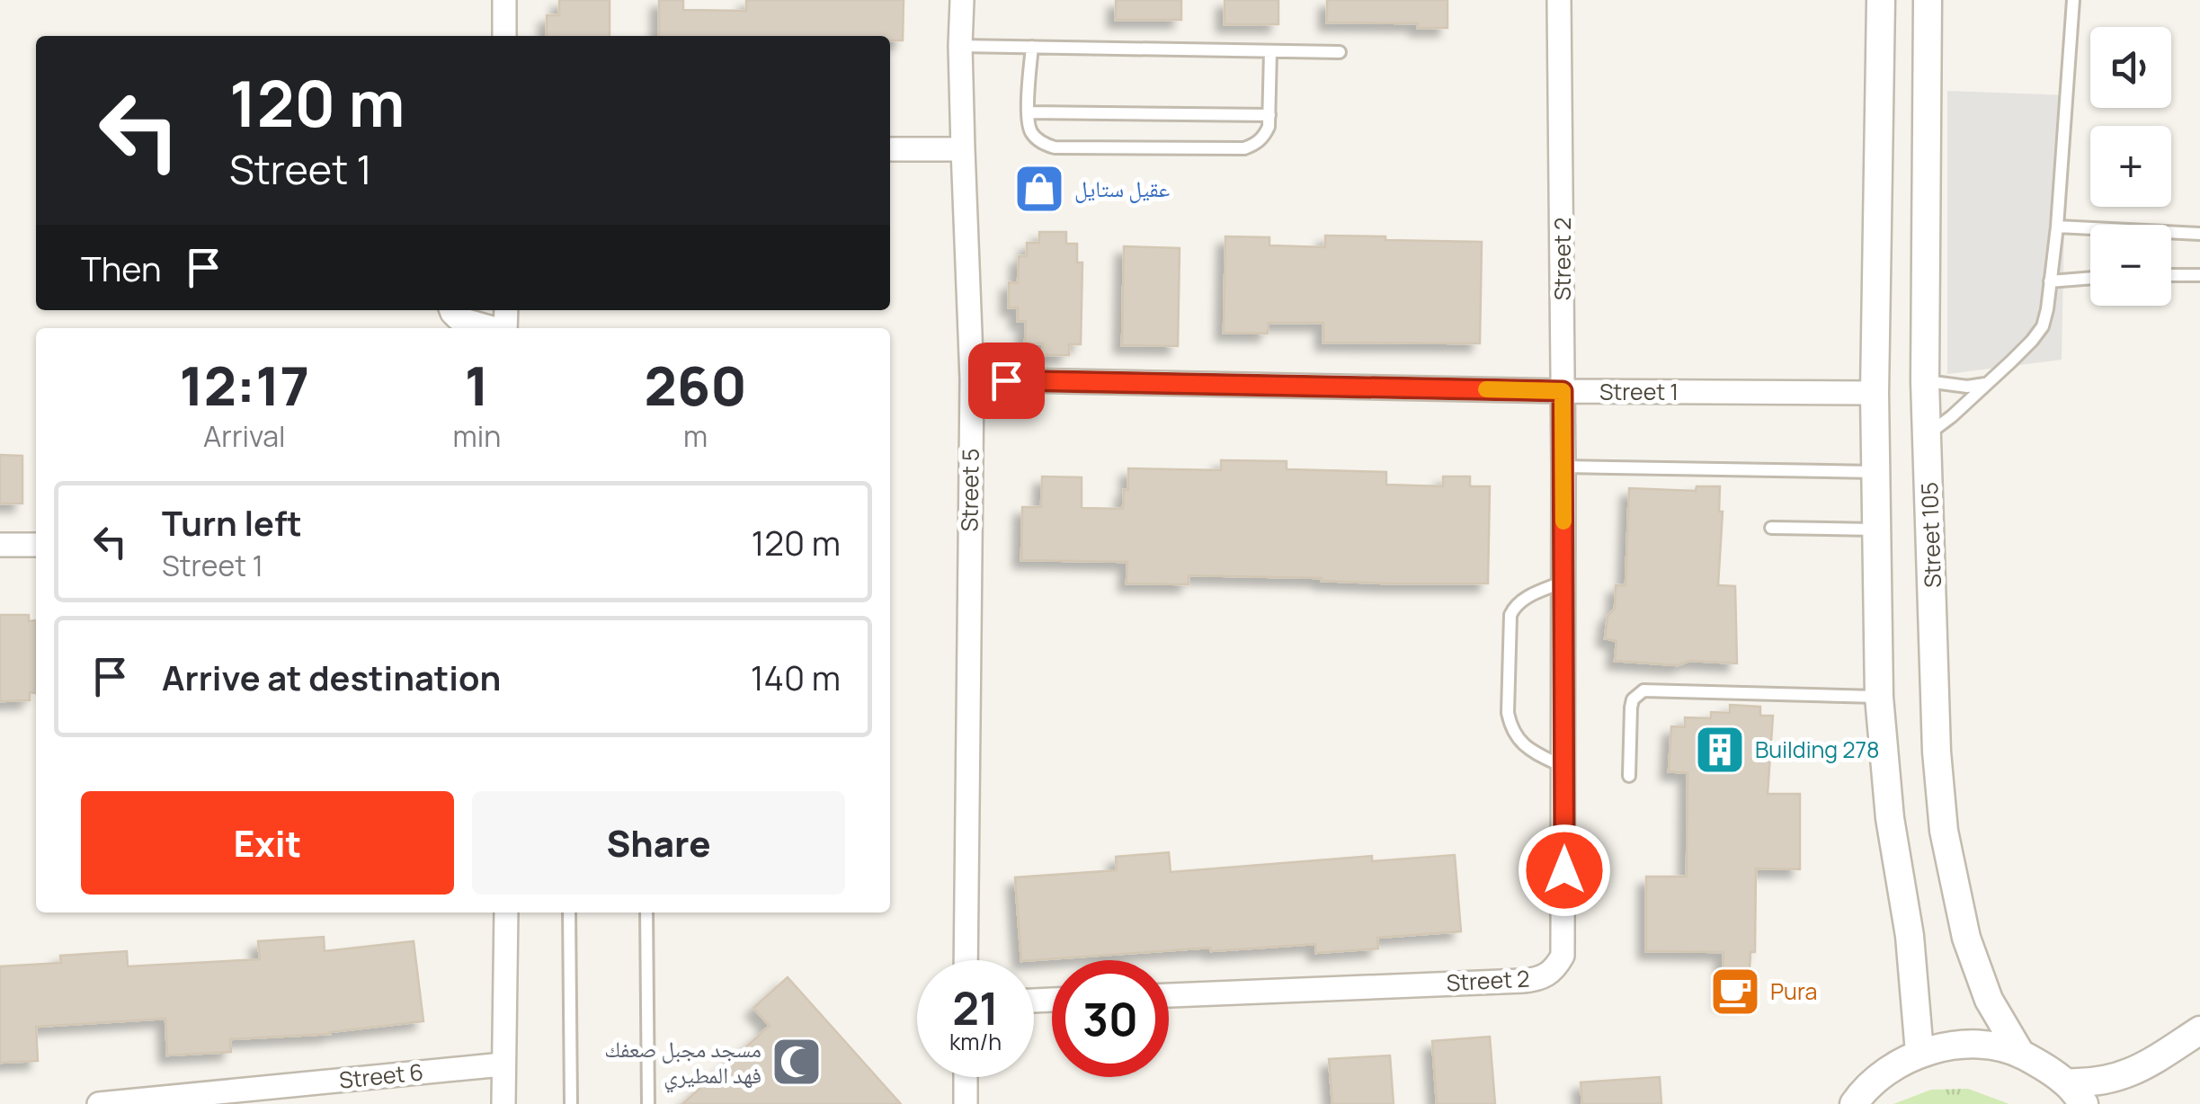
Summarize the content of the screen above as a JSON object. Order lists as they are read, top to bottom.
{
  "streets": {
    "street": [
      "Street 2",
      "Street 1",
      "Street 5",
      "Street 105",
      "Street 6"
    ]
  },
  "crossings": [
    ["Street 2", "Street 1"],
    ["Street 1", "Street 5"]
  ],
  "places": {
    "shop": ["عقيل ستايل"],
    "building": ["Building 278"],
    "cafe": ["Pura"],
    "mosque": ["مسجد مجبل صعفك فهد المطيري"]
  },
  "page": {
    "map_buttons": ["+", "−"],
    "turn": ["120 m", "Street 1"],
    "then": "Then",
    "eta": [
      "12:17",
      "Arrival",
      "1",
      "min",
      "260",
      "m"
    ],
    "list": [
      {
        "name": "Turn left",
        "note": "Street 1",
        "value": "120 m"
      },
      {
        "name": "Arrive at destination",
        "value": "140 m"
      }
    ],
    "buttons": ["Exit", "Share"],
    "speed": "21 km/h",
    "limit": "30"
  }
}
